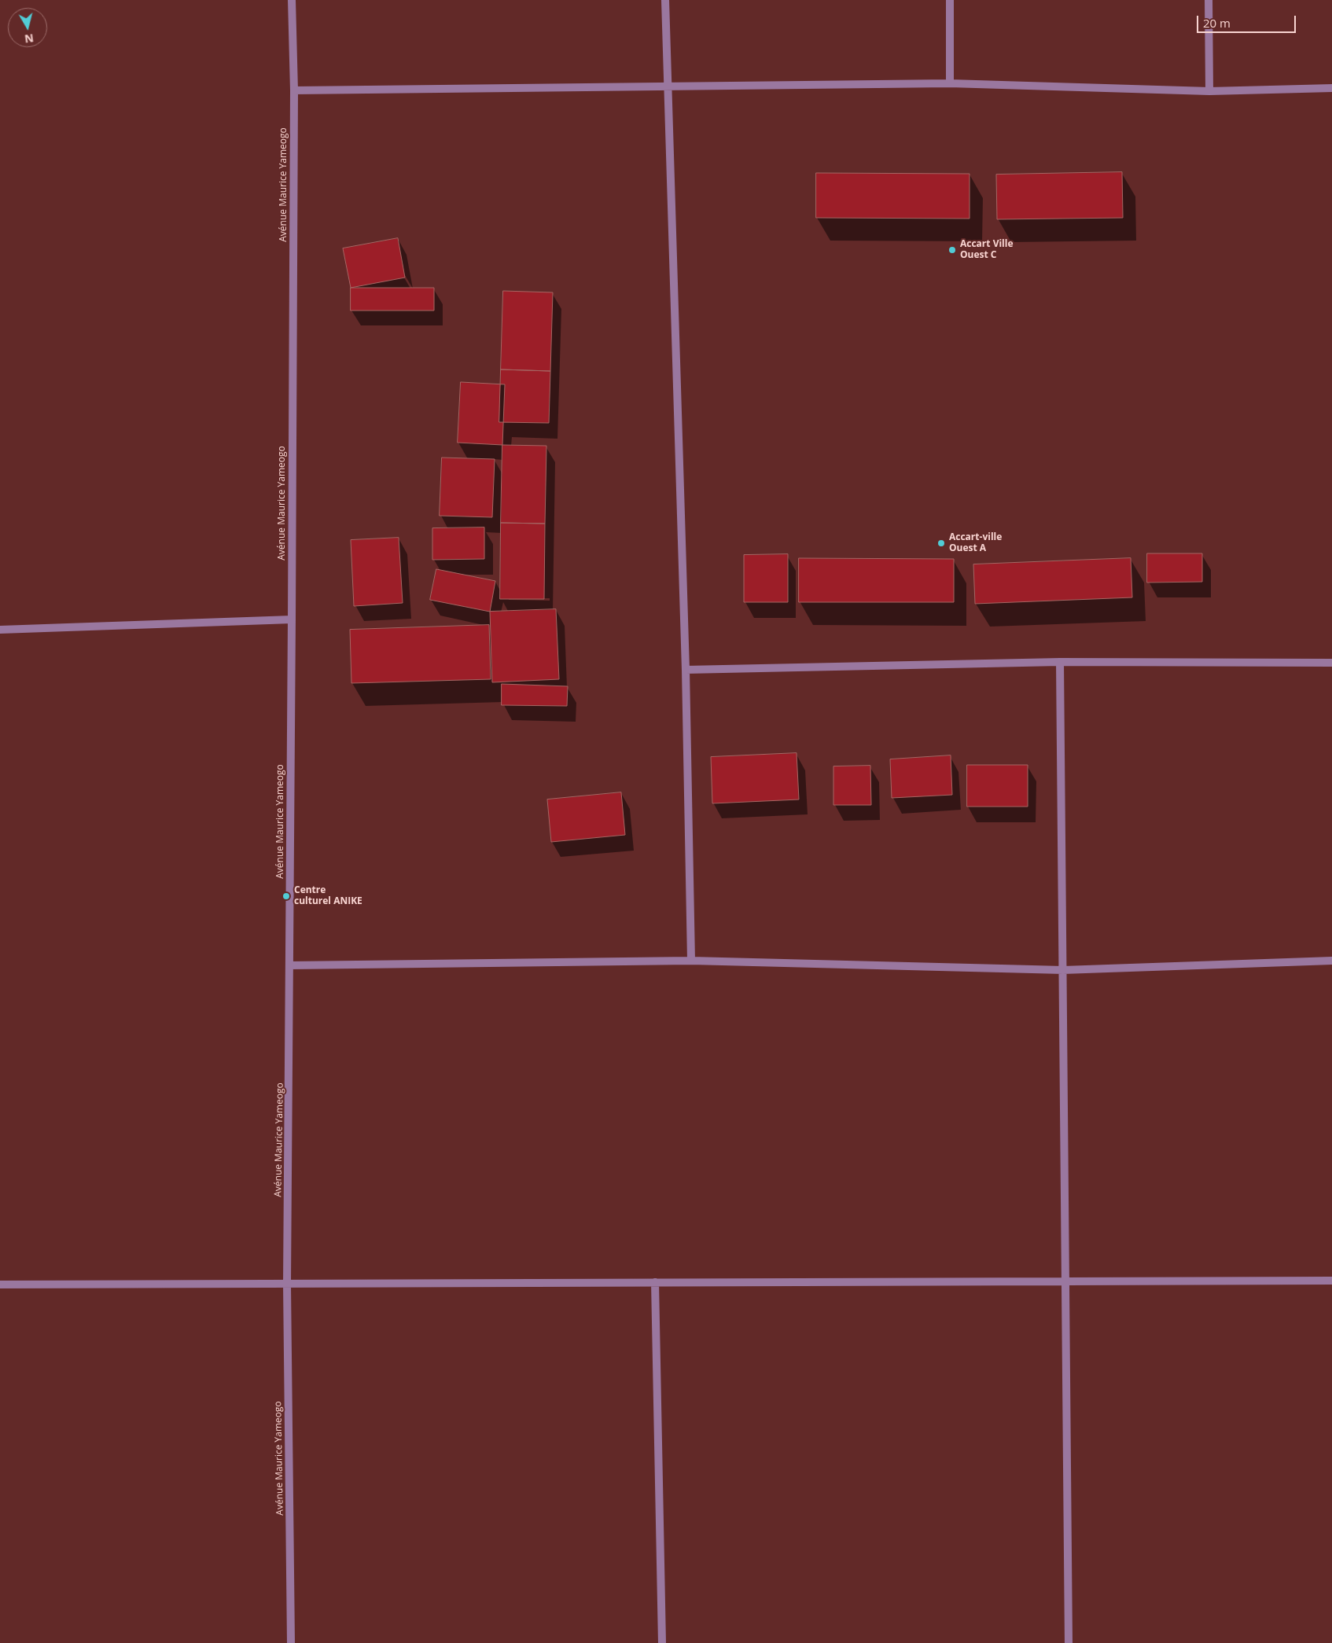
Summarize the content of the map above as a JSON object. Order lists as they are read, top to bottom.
{
  "streets": {
    "street": ["Avénue Maurice Yameogo"]
  },
  "places": ["Accart Ville Ouest C", "Accart-ville Ouest A", "Centre culturel ANIKE"],
  "scale_bar": "20 m",
  "north": "bottom"
}
